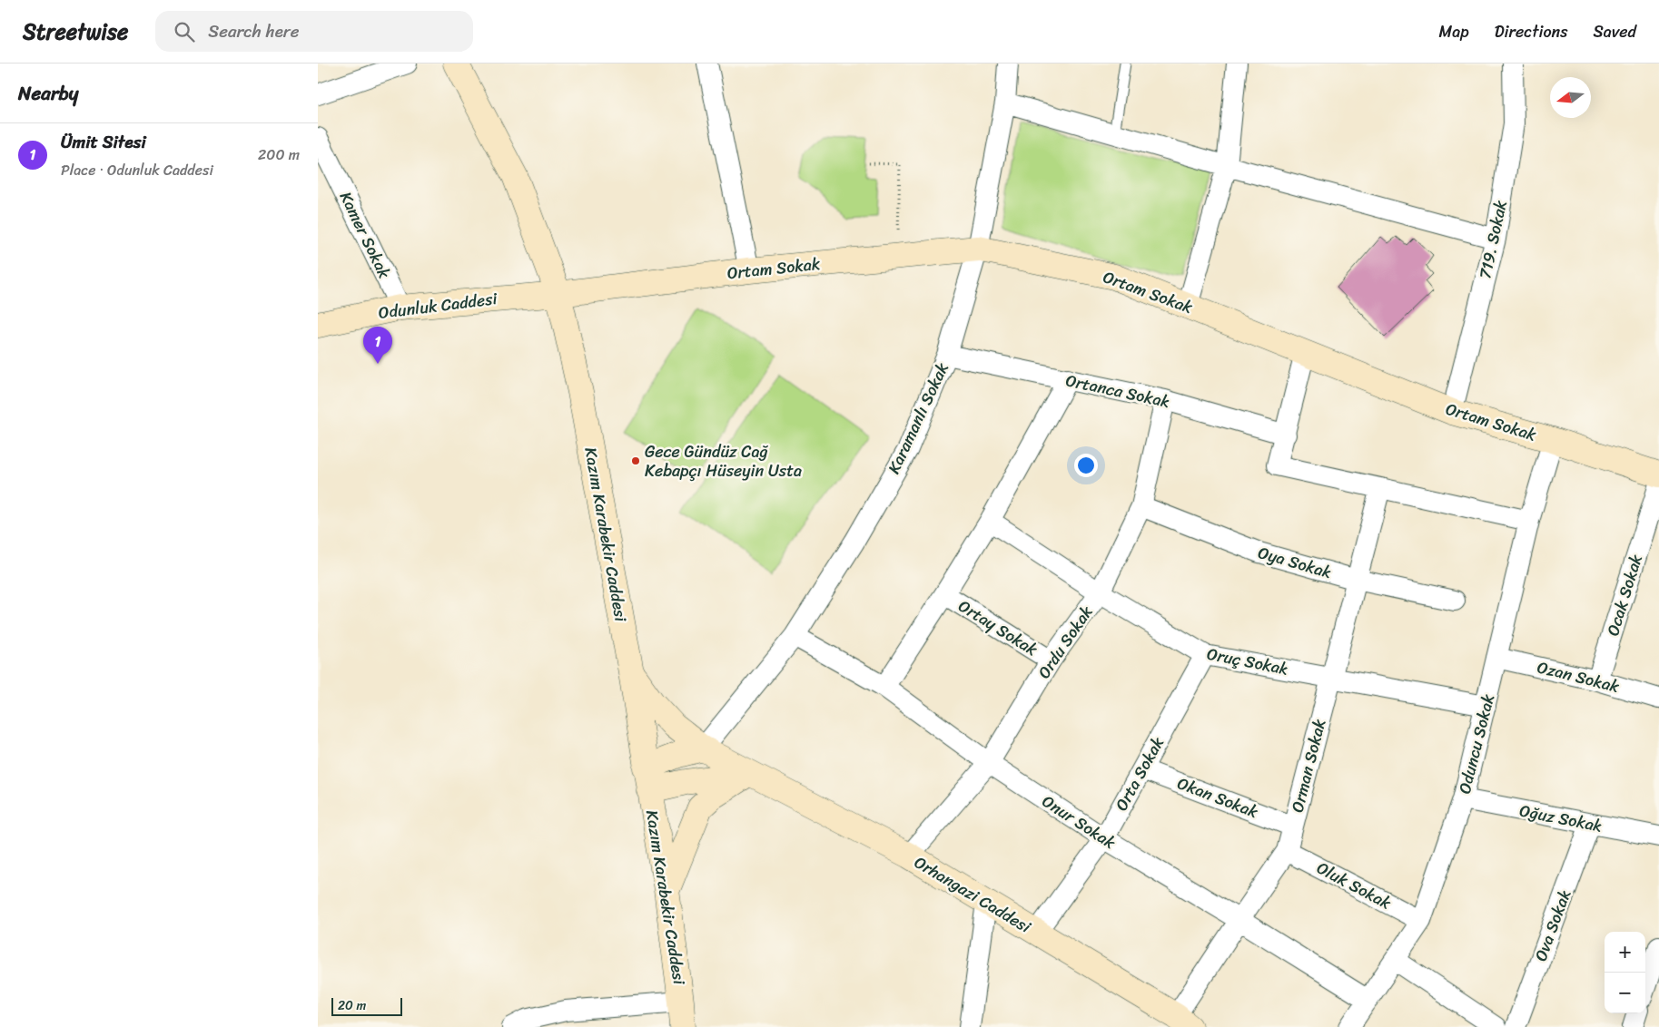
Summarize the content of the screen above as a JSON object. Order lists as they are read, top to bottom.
{
  "streets": {
    "street": [
      "Kamer Sokak",
      "719. Sokak",
      "Ortam Sokak",
      "Odunluk Caddesi",
      "Ortanca Sokak",
      "Karamanlı Sokak",
      "Kazım Karabekir Caddesi",
      "Oya Sokak",
      "Ocak Sokak",
      "Ortay Sokak",
      "Ordu Sokak",
      "Oruç Sokak",
      "Ozan Sokak",
      "Oduncu Sokak",
      "Orman Sokak",
      "Orta Sokak",
      "Okan Sokak",
      "Oğuz Sokak",
      "Onur Sokak",
      "Oluk Sokak",
      "Orhangazi Caddesi",
      "Ova Sokak"
    ]
  },
  "crossings": [
    ["Kamer Sokak", "Odunluk Caddesi"],
    ["719. Sokak", "Ortam Sokak"],
    ["Ortam Sokak", "Odunluk Caddesi"],
    ["Ortam Sokak", "Karamanlı Sokak"],
    ["Ortam Sokak", "Kazım Karabekir Caddesi"],
    ["Ortam Sokak", "Oduncu Sokak"],
    ["Odunluk Caddesi", "Kazım Karabekir Caddesi"],
    ["Ortanca Sokak", "Karamanlı Sokak"],
    ["Ortanca Sokak", "Ordu Sokak"],
    ["Karamanlı Sokak", "Onur Sokak"],
    ["Karamanlı Sokak", "Orhangazi Caddesi"],
    ["Kazım Karabekir Caddesi", "Orhangazi Caddesi"],
    ["Oya Sokak", "Ordu Sokak"],
    ["Oya Sokak", "Orman Sokak"],
    ["Ocak Sokak", "Ozan Sokak"],
    ["Ortay Sokak", "Ordu Sokak"],
    ["Ordu Sokak", "Oruç Sokak"],
    ["Ordu Sokak", "Onur Sokak"],
    ["Ordu Sokak", "Orhangazi Caddesi"],
    ["Oruç Sokak", "Oduncu Sokak"],
    ["Oruç Sokak", "Orman Sokak"],
    ["Oruç Sokak", "Orta Sokak"],
    ["Ozan Sokak", "Oduncu Sokak"],
    ["Oduncu Sokak", "Oğuz Sokak"],
    ["Oduncu Sokak", "Onur Sokak"],
    ["Oduncu Sokak", "Oluk Sokak"],
    ["Orman Sokak", "Okan Sokak"],
    ["Orman Sokak", "Onur Sokak"],
    ["Orman Sokak", "Oluk Sokak"],
    ["Orman Sokak", "Orhangazi Caddesi"],
    ["Orta Sokak", "Okan Sokak"],
    ["Orta Sokak", "Onur Sokak"],
    ["Orta Sokak", "Orhangazi Caddesi"],
    ["Oğuz Sokak", "Ova Sokak"]
  ],
  "places": ["Gece Gündüz Cağ Kebapçı Hüseyin Usta"],
  "scale_bar": "20 m",
  "north": "left",
  "page": {
    "header": "Streetwise",
    "search": "Search here",
    "nav": ["Map", "Directions", "Saved"],
    "heading": "Nearby",
    "list": [
      {
        "mark": "1",
        "name": "Ümit Sitesi",
        "note": "Place · Odunluk Caddesi",
        "value": "200 m"
      }
    ],
    "pins": "1",
    "map_buttons": ["+", "−"],
    "scale": "20 m"
  }
}
